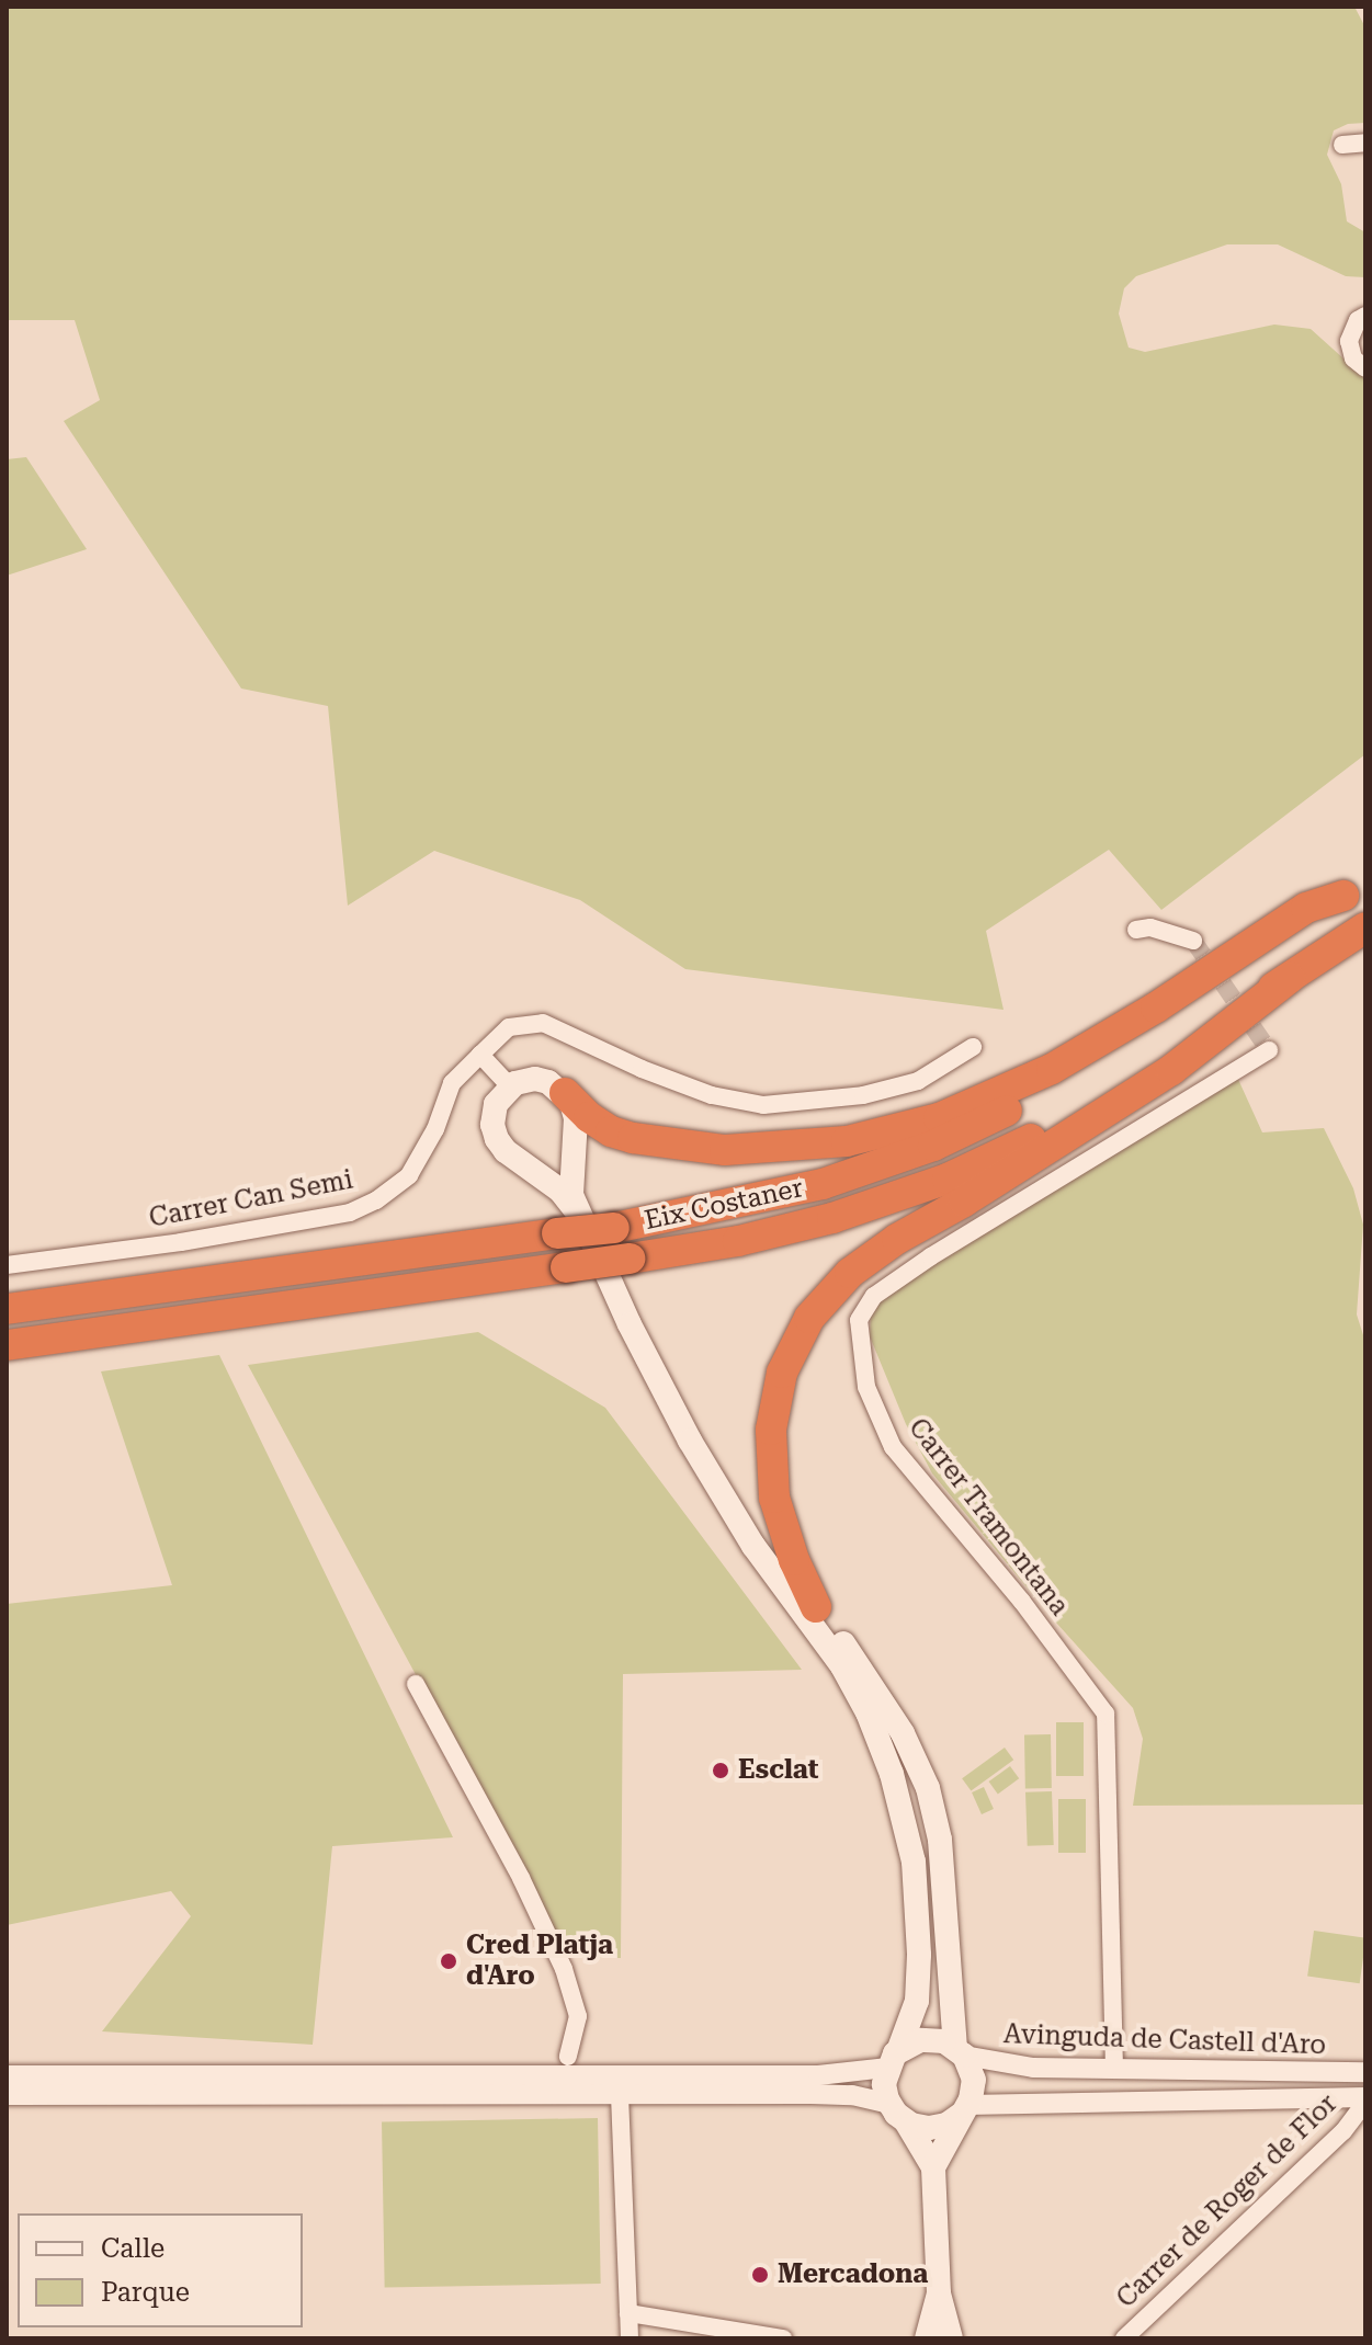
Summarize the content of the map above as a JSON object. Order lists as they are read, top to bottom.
{
  "streets": {
    "highway": ["Eix Costaner"],
    "street": [
      "Carrer Can Semi",
      "Carrer Tramontana",
      "Avinguda de Castell d'Aro",
      "Carrer de Roger de Flor"
    ]
  },
  "crossings": [
    ["Carrer Tramontana", "Avinguda de Castell d'Aro"],
    ["Avinguda de Castell d'Aro", "Carrer de Roger de Flor"]
  ],
  "places": ["Esclat", "Cred Platja d'Aro", "Mercadona"],
  "legend": ["Calle", "Parque"]
}
